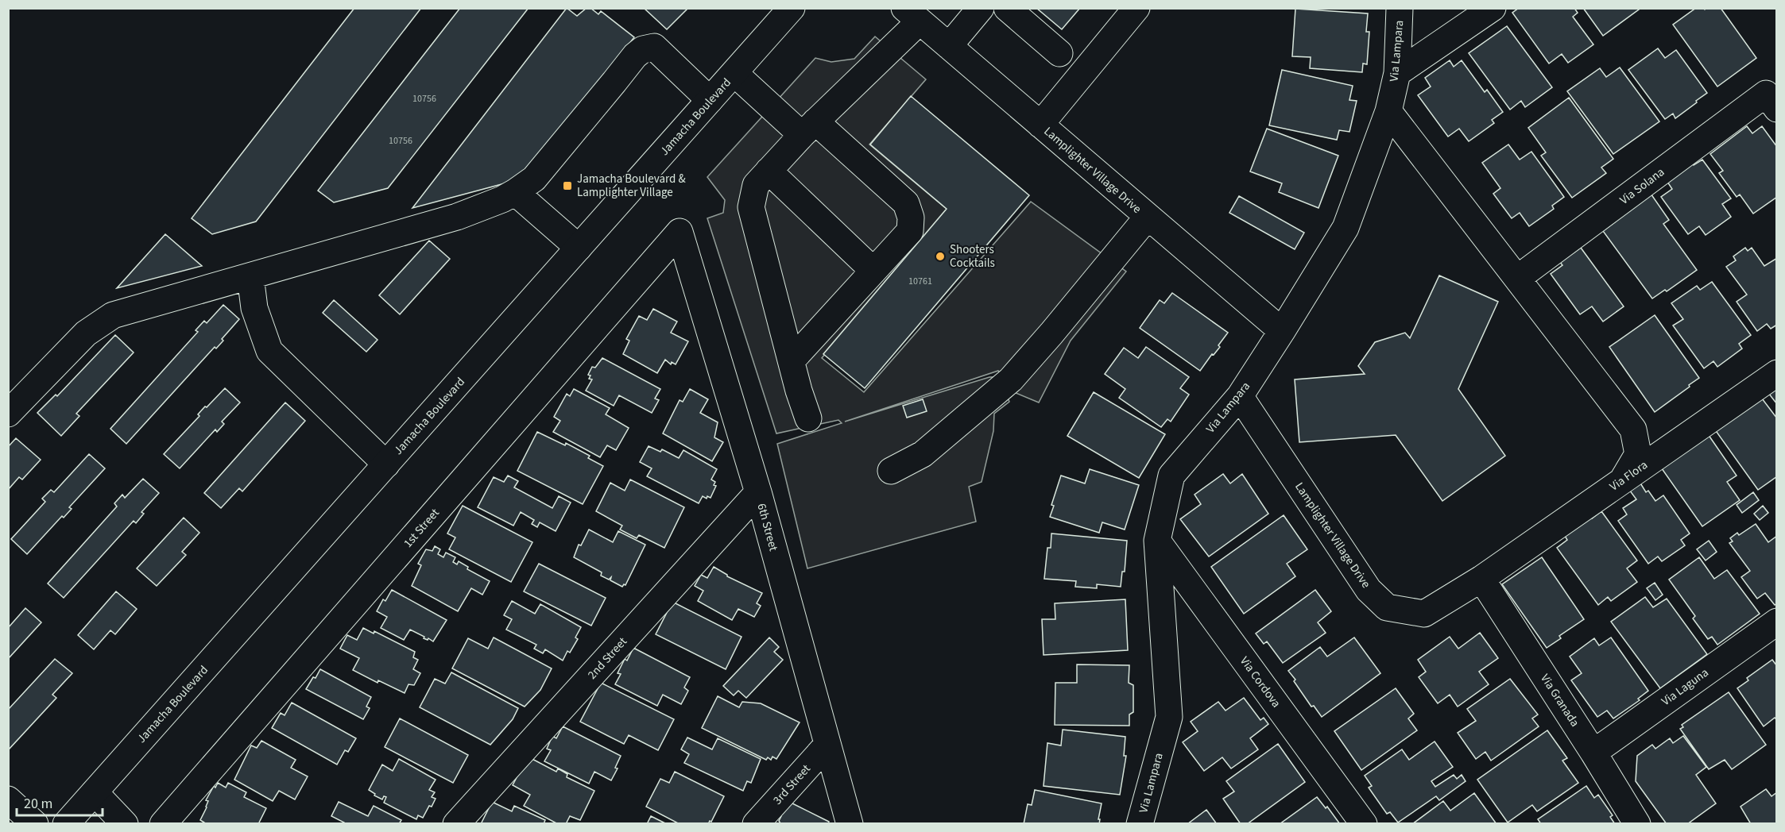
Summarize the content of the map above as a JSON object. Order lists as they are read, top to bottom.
{
  "streets": {
    "street": [
      "Via Lampara",
      "Jamacha Boulevard",
      "Lamplighter Village Drive",
      "Via Solana",
      "Via Flora",
      "6th Street",
      "1st Street",
      "2nd Street",
      "Via Cordova",
      "Via Laguna",
      "Via Granada",
      "3rd Street"
    ]
  },
  "crossings": [
    ["Via Lampara", "Lamplighter Village Drive"],
    ["Via Lampara", "Via Cordova"],
    ["Lamplighter Village Drive", "Via Flora"],
    ["Lamplighter Village Drive", "Via Granada"],
    ["Via Flora", "Via Granada"],
    ["6th Street", "1st Street"],
    ["6th Street", "2nd Street"],
    ["6th Street", "3rd Street"],
    ["Via Laguna", "Via Granada"]
  ],
  "places": {
    "transit": ["Jamacha Boulevard & Lamplighter Village"],
    "other": ["Shooters Cocktails"]
  },
  "house_numbers": ["10756", "10756", "10761"],
  "scale_bar": "20 m"
}
